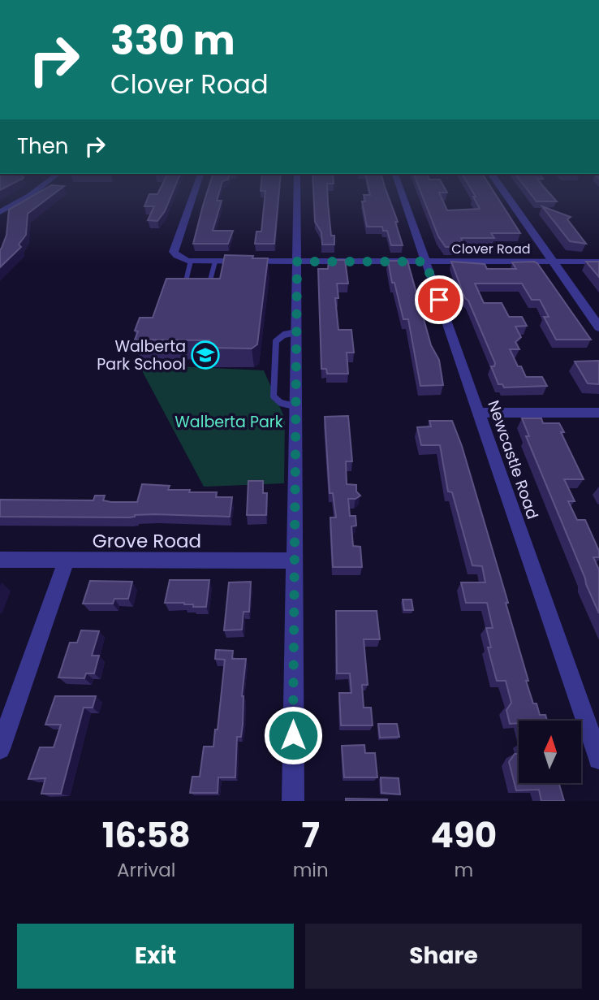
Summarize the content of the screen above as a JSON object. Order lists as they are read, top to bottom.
{
  "streets": {
    "street": ["Clover Road", "Newcastle Road", "Grove Road"]
  },
  "crossings": [
    ["Clover Road", "Newcastle Road"]
  ],
  "parks": ["Walberta Park"],
  "places": {
    "school or university": ["Walberta Park School"]
  },
  "north": "top",
  "page": {
    "turn": ["330 m", "Clover Road"],
    "then": "Then",
    "eta": [
      "16:58",
      "Arrival",
      "7",
      "min",
      "490",
      "m"
    ],
    "buttons": ["Exit", "Share"]
  }
}
